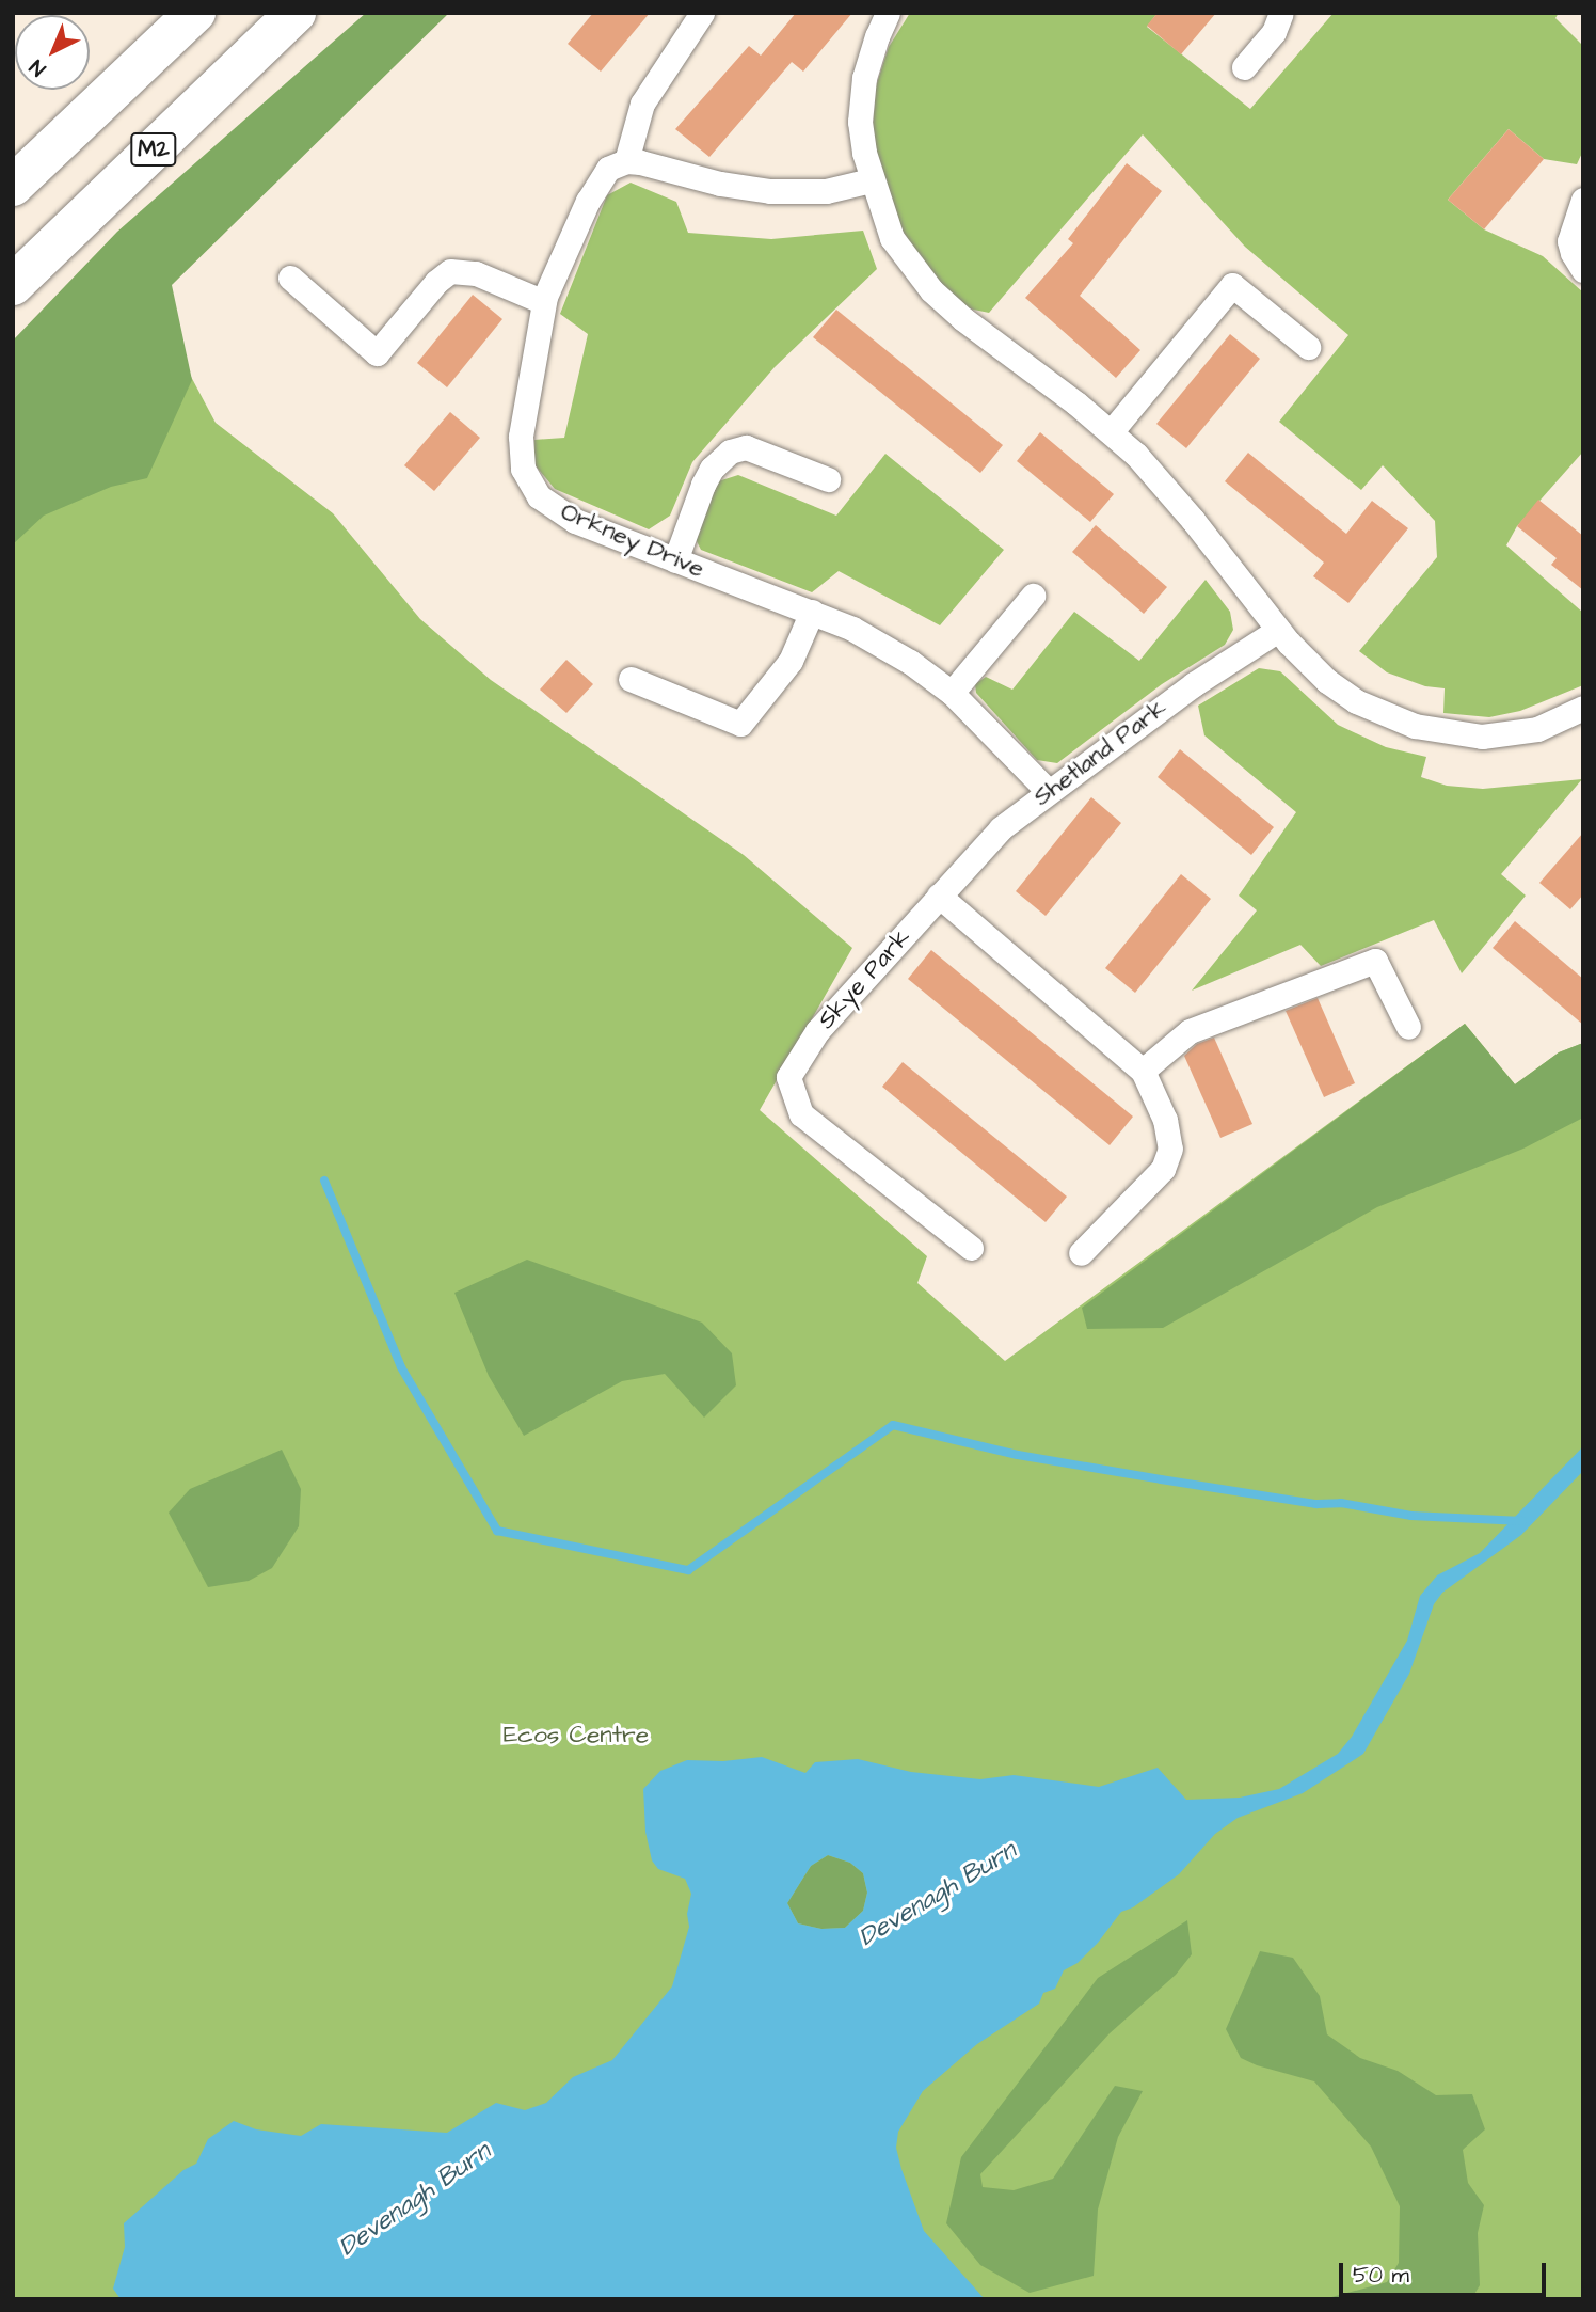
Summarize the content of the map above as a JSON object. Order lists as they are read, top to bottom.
{
  "streets": {
    "highway": ["M2"],
    "street": ["Orkney Drive", "Shetland Park", "Skye Park"]
  },
  "crossings": [
    ["Orkney Drive", "Shetland Park"],
    ["Shetland Park", "Skye Park"]
  ],
  "water": ["Devenagh Burn"],
  "parks": ["Ecos Centre"],
  "scale_bar": "50 m",
  "north": "bottom left"
}
